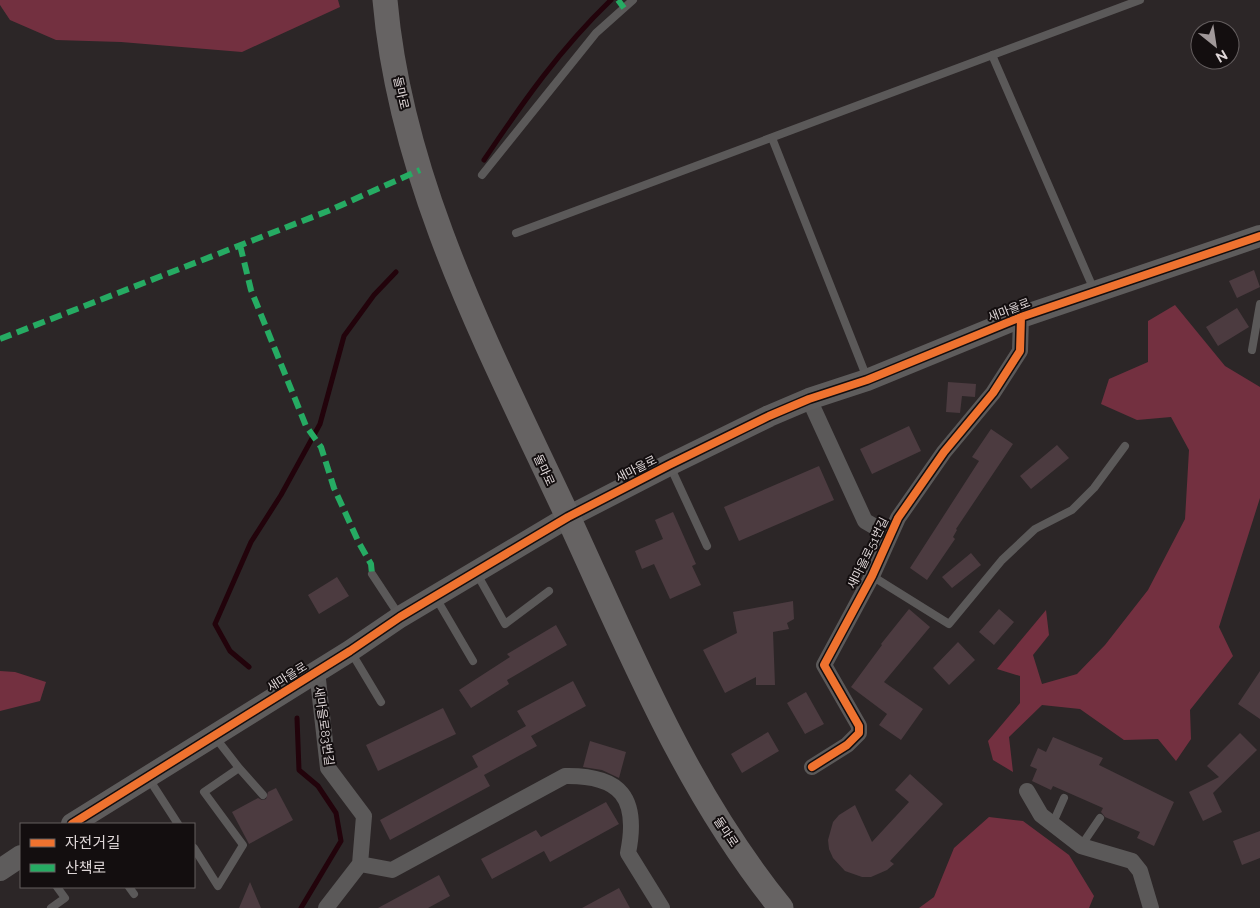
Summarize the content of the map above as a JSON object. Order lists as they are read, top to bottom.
{
  "streets": {
    "main road": ["돌마로"],
    "street": ["새마을로", "새마을로51번길", "새마을로83번길"]
  },
  "crossings": [
    ["돌마로", "새마을로"],
    ["새마을로", "새마을로51번길"],
    ["새마을로", "새마을로83번길"]
  ],
  "legend": ["자전거길", "산책로"],
  "north": "bottom right"
}
